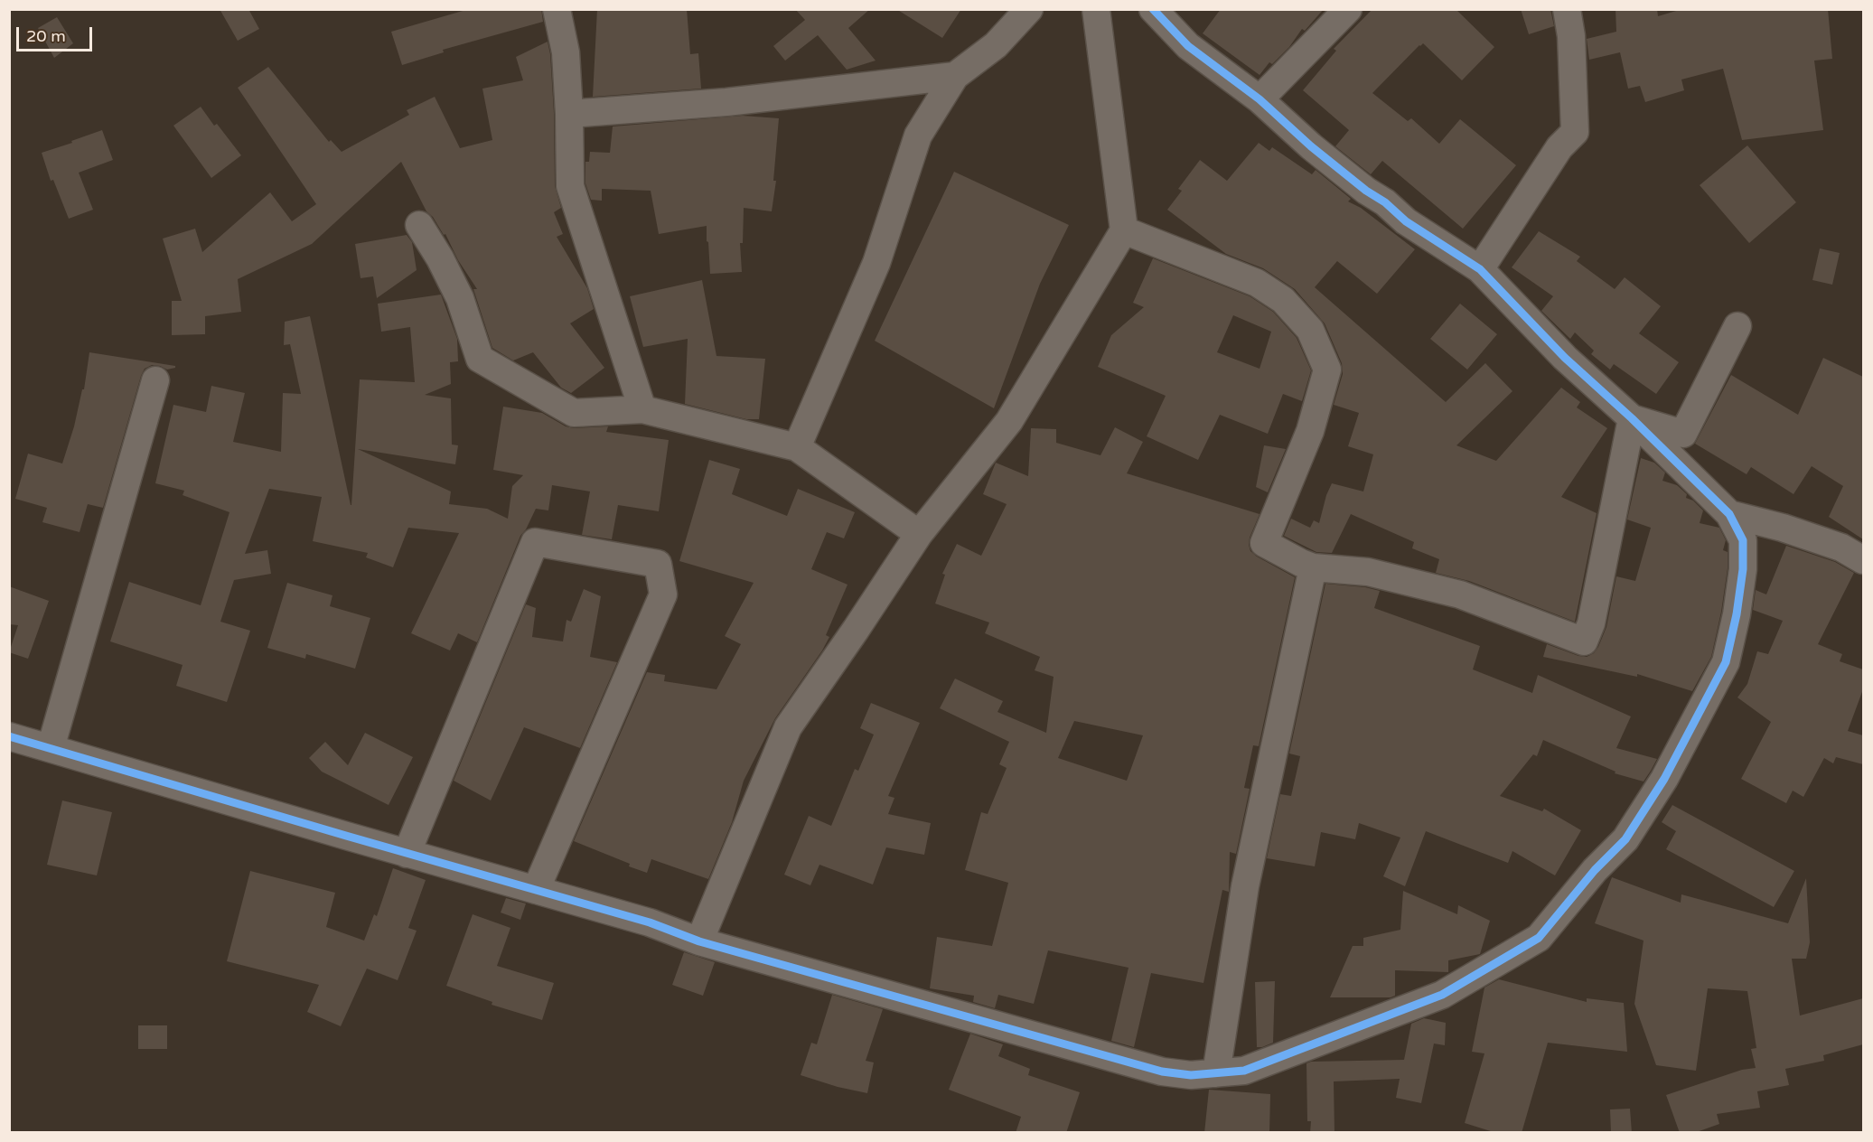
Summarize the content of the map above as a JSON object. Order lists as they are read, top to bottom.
{
  "scale_bar": "20 m"
}
